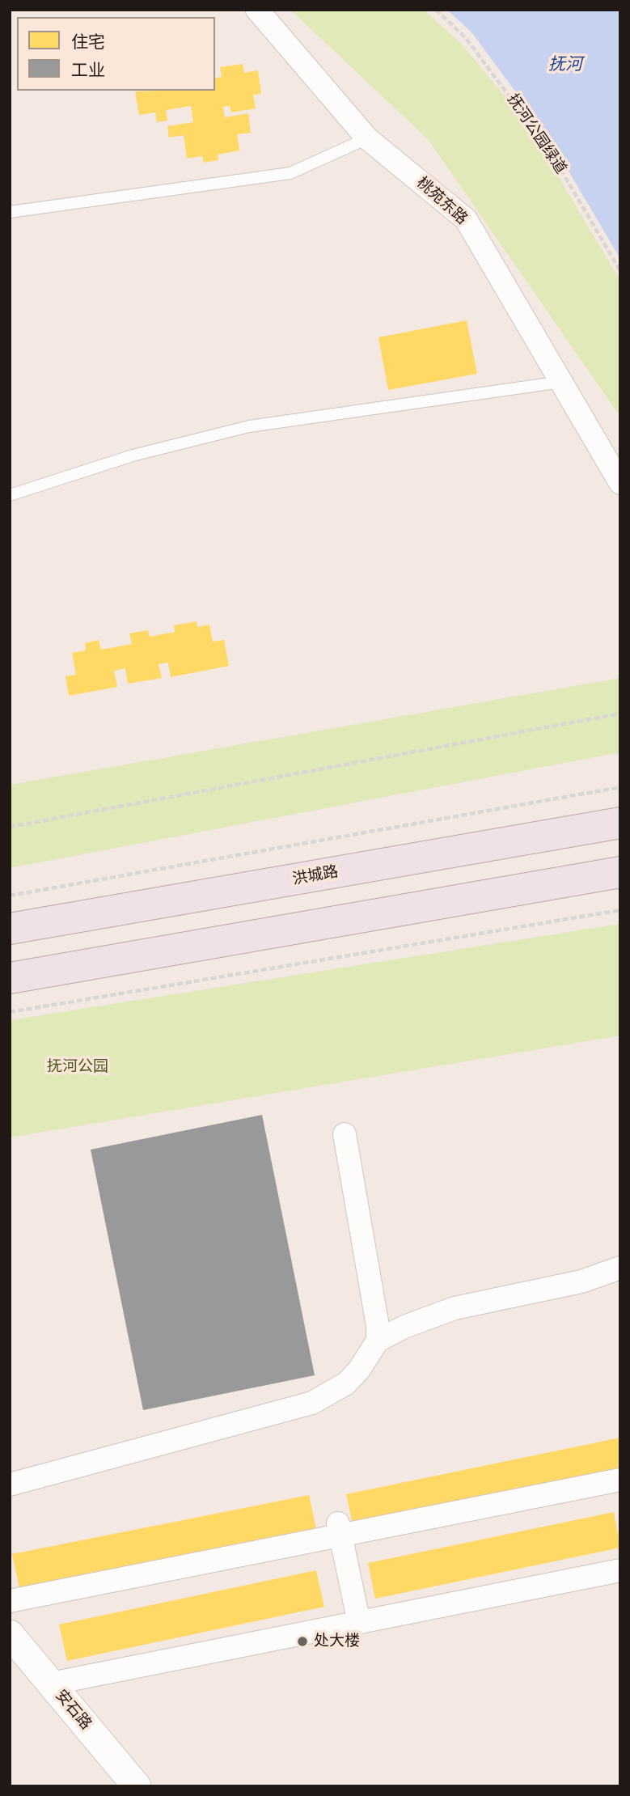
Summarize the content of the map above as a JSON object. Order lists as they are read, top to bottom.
{
  "streets": {
    "highway": ["洪城路"],
    "street": ["桃苑东路", "安石路"],
    "path": ["抚河公园绿道"]
  },
  "water": ["抚河"],
  "parks": ["抚河公园"],
  "places": ["处大楼"],
  "legend": ["住宅", "工业"]
}
